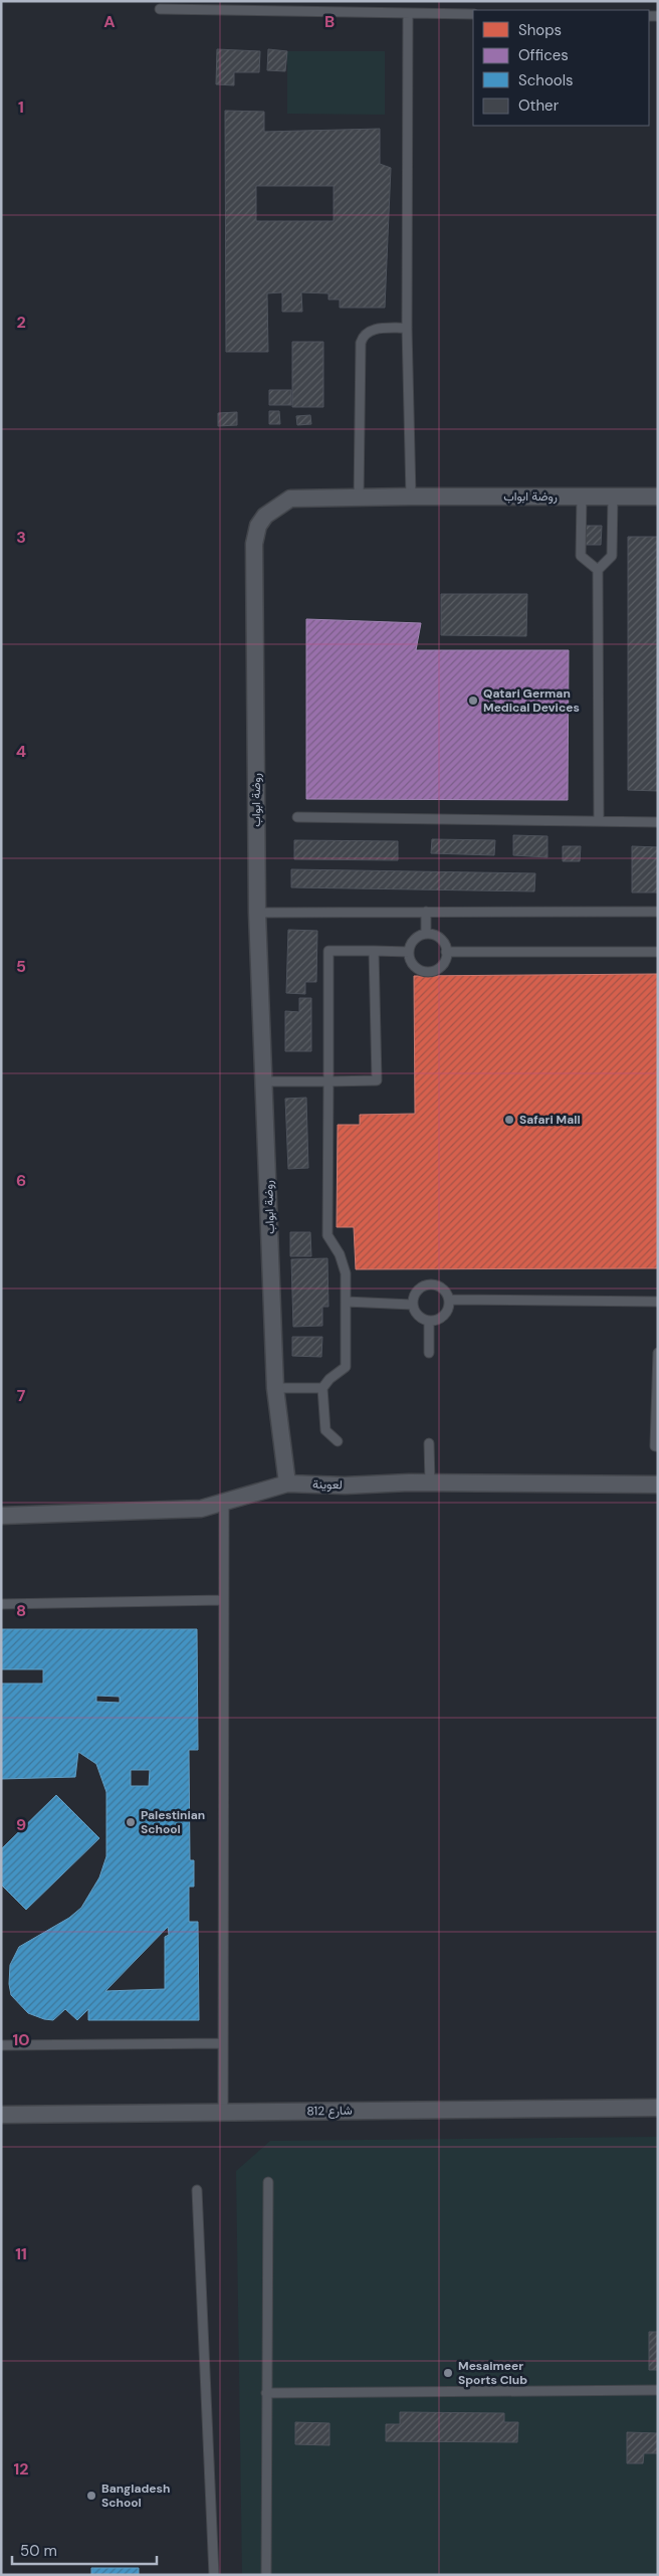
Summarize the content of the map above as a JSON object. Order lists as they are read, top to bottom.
{
  "streets": {
    "street": ["روضة ابواب", "لعوينة", "شارع 812"]
  },
  "crossings": [
    ["روضة ابواب", "لعوينة"]
  ],
  "places": [
    "Qatari German Medical Devices",
    "Safari Mall",
    "Palestinian School",
    "Mesaimeer Sports Club",
    "Bangladesh School"
  ],
  "legend": [
    "Shops",
    "Offices",
    "Schools",
    "Other"
  ],
  "scale_bar": "50 m",
  "grid": {
    "columns": ["A", "B"],
    "rows": [
      "1",
      "2",
      "3",
      "4",
      "5",
      "6",
      "7",
      "8",
      "9",
      "10",
      "11",
      "12"
    ]
  }
}
